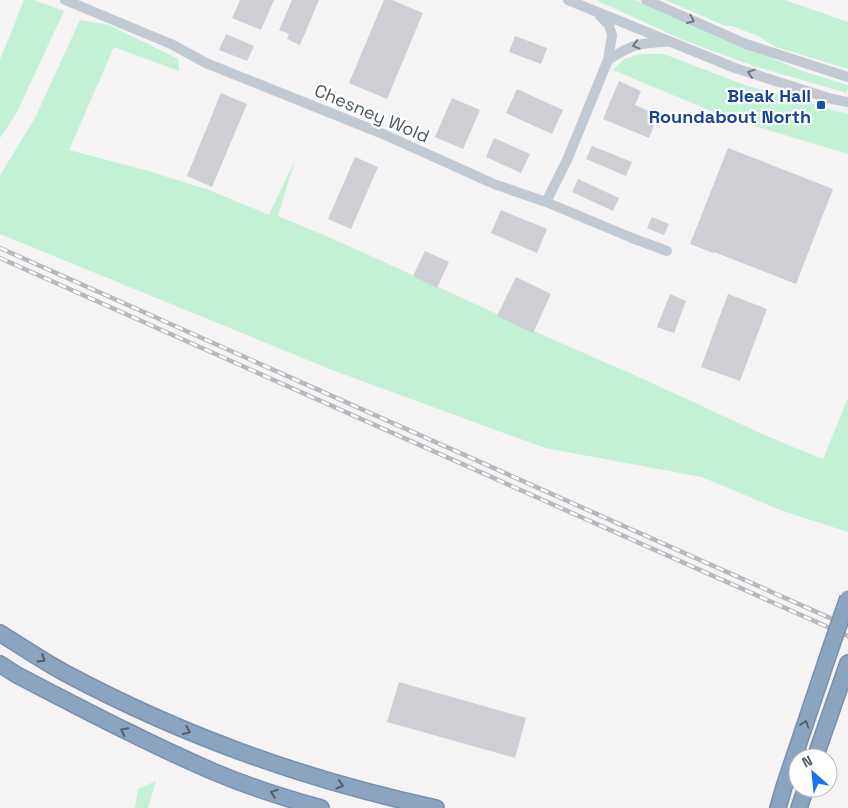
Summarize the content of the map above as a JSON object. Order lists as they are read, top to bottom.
{
  "streets": {
    "street": ["Chesney Wold"]
  },
  "places": {
    "transit": ["Bleak Hall Roundabout North"]
  },
  "north": "top left"
}
